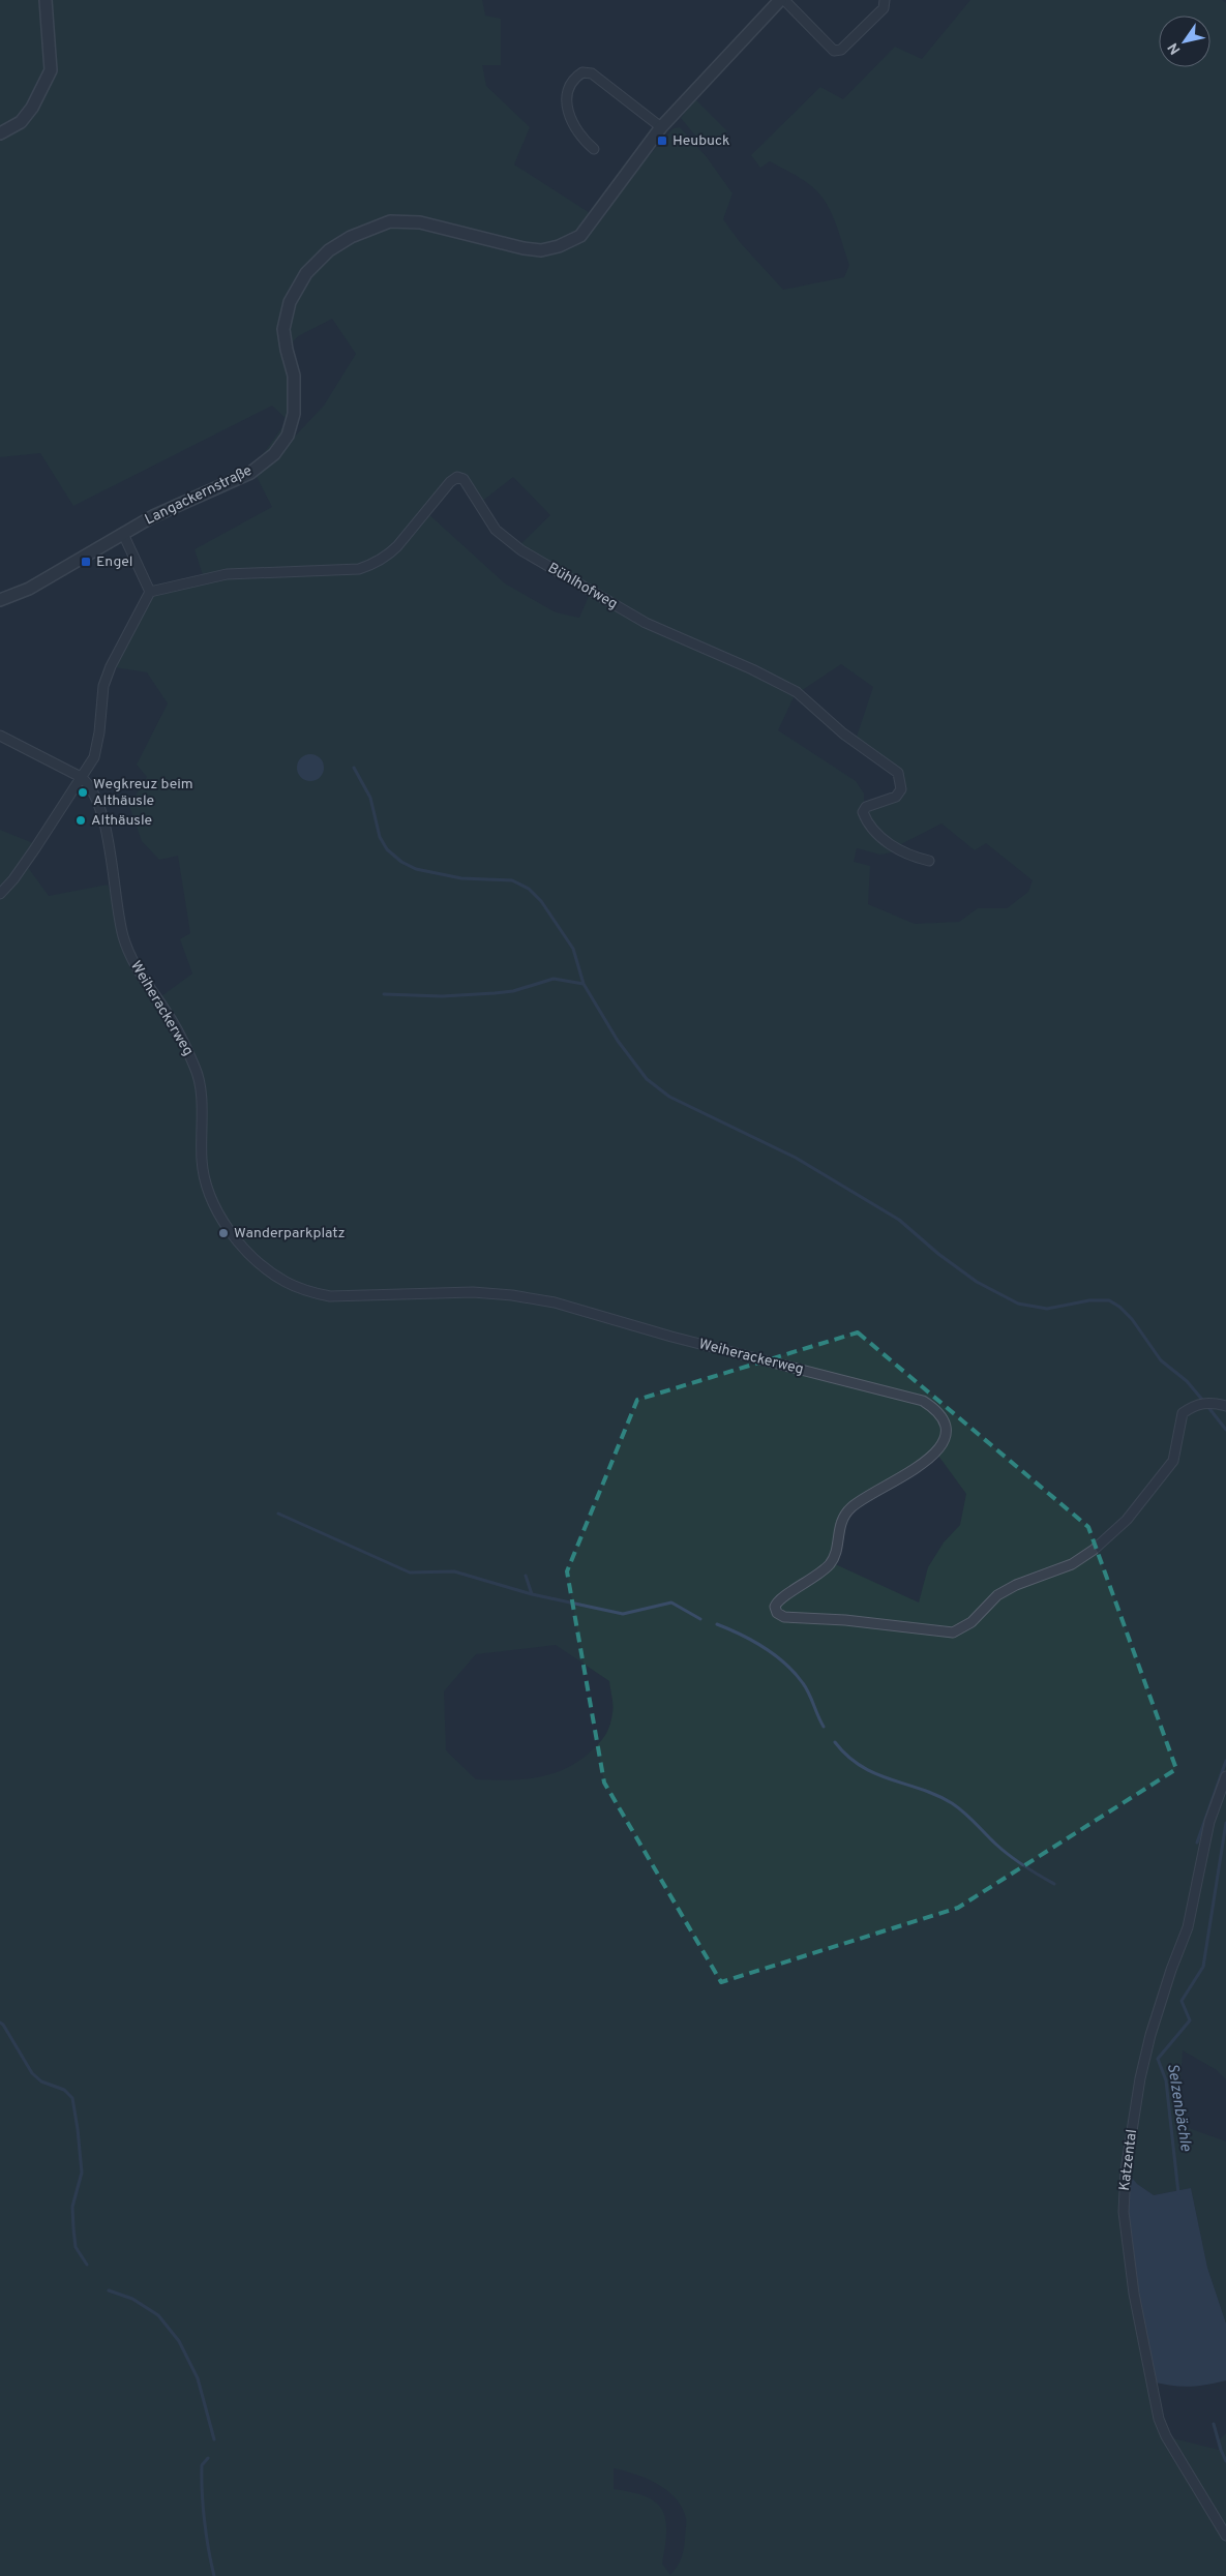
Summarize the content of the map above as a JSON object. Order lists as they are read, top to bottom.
{
  "streets": {
    "street": [
      "Langackernstraße",
      "Bühlhofweg",
      "Weiherackerweg",
      "Katzental"
    ]
  },
  "water": ["Selzenbächle"],
  "places": {
    "transit": ["Heubuck", "Engel"],
    "other": ["Wegkreuz beim Althäusle", "Althäusle", "Wanderparkplatz"]
  },
  "north": "bottom left"
}
